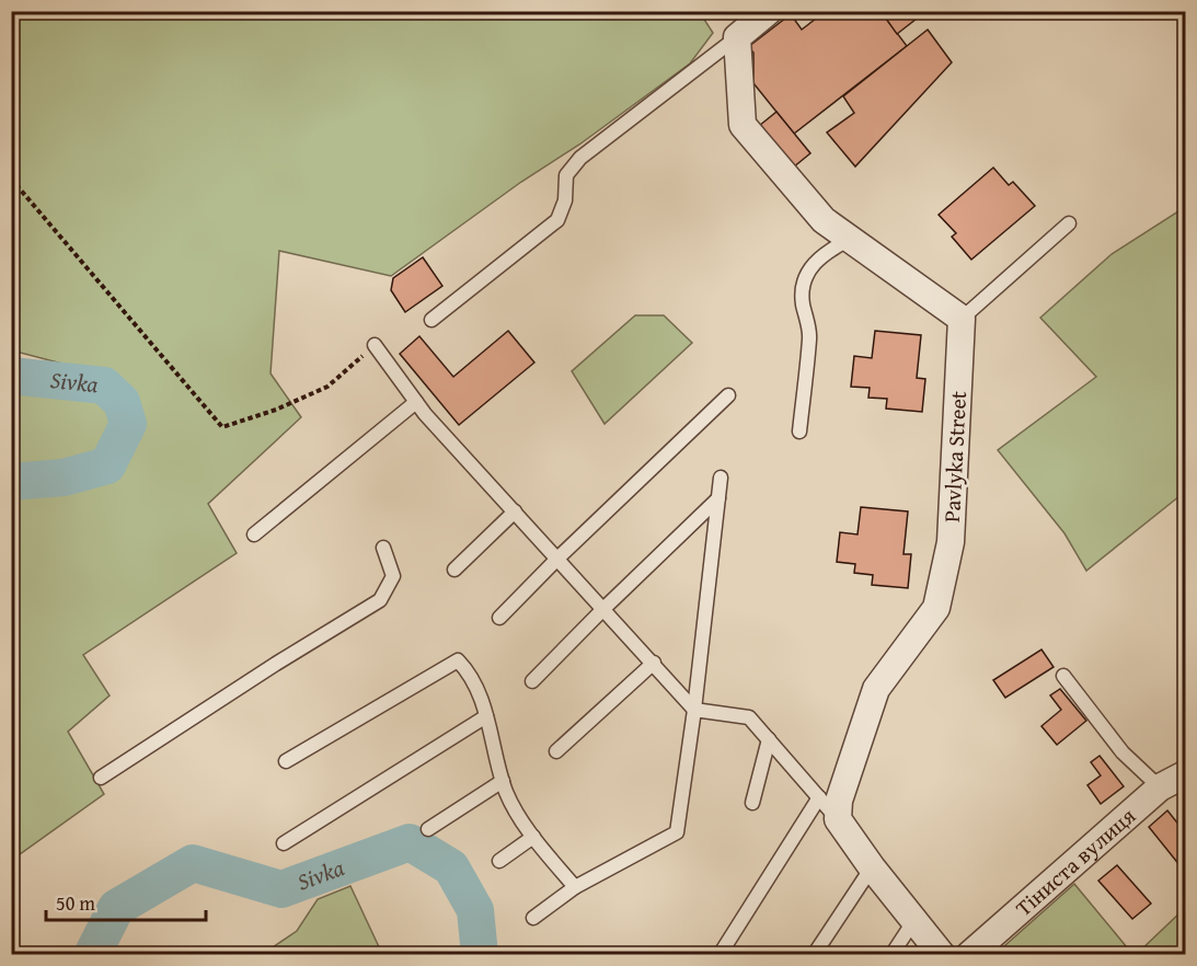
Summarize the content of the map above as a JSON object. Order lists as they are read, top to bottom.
{
  "streets": {
    "street": ["Pavlyka Street", "Тіниста вулиця"]
  },
  "water": ["Sivka"],
  "scale_bar": "50 m"
}
